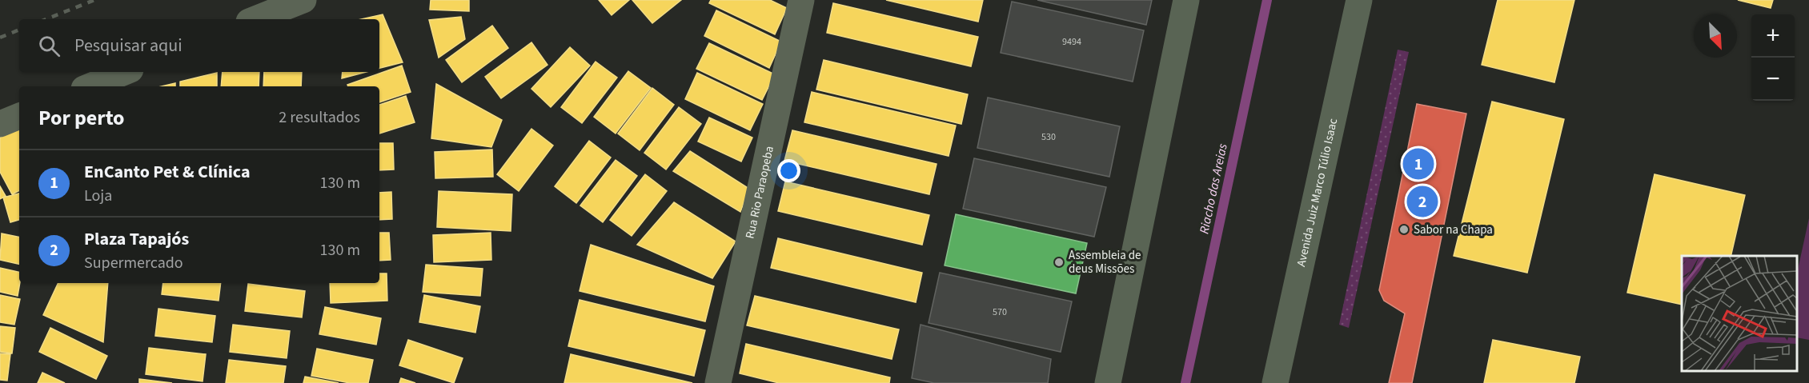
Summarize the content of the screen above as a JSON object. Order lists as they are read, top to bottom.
{
  "streets": {
    "main road": ["Avenida Juiz Marco Túlio Isaac"],
    "street": ["Rua Rio Paraopeba"]
  },
  "water": ["Riacho das Areias"],
  "places": ["Sabor na Chapa", "Assembleia de deus Missões"],
  "house_numbers": ["9494", "530", "570"],
  "north": "bottom right",
  "page": {
    "map_buttons": ["+", "−"],
    "search": "Pesquisar aqui",
    "heading": ["Por perto", "2 resultados"],
    "pins": ["1", "2"],
    "list": [
      {
        "mark": "1",
        "name": "EnCanto Pet & Clínica",
        "note": "Loja",
        "value": "130 m"
      },
      {
        "mark": "2",
        "name": "Plaza Tapajós",
        "note": "Supermercado",
        "value": "130 m"
      }
    ]
  }
}
